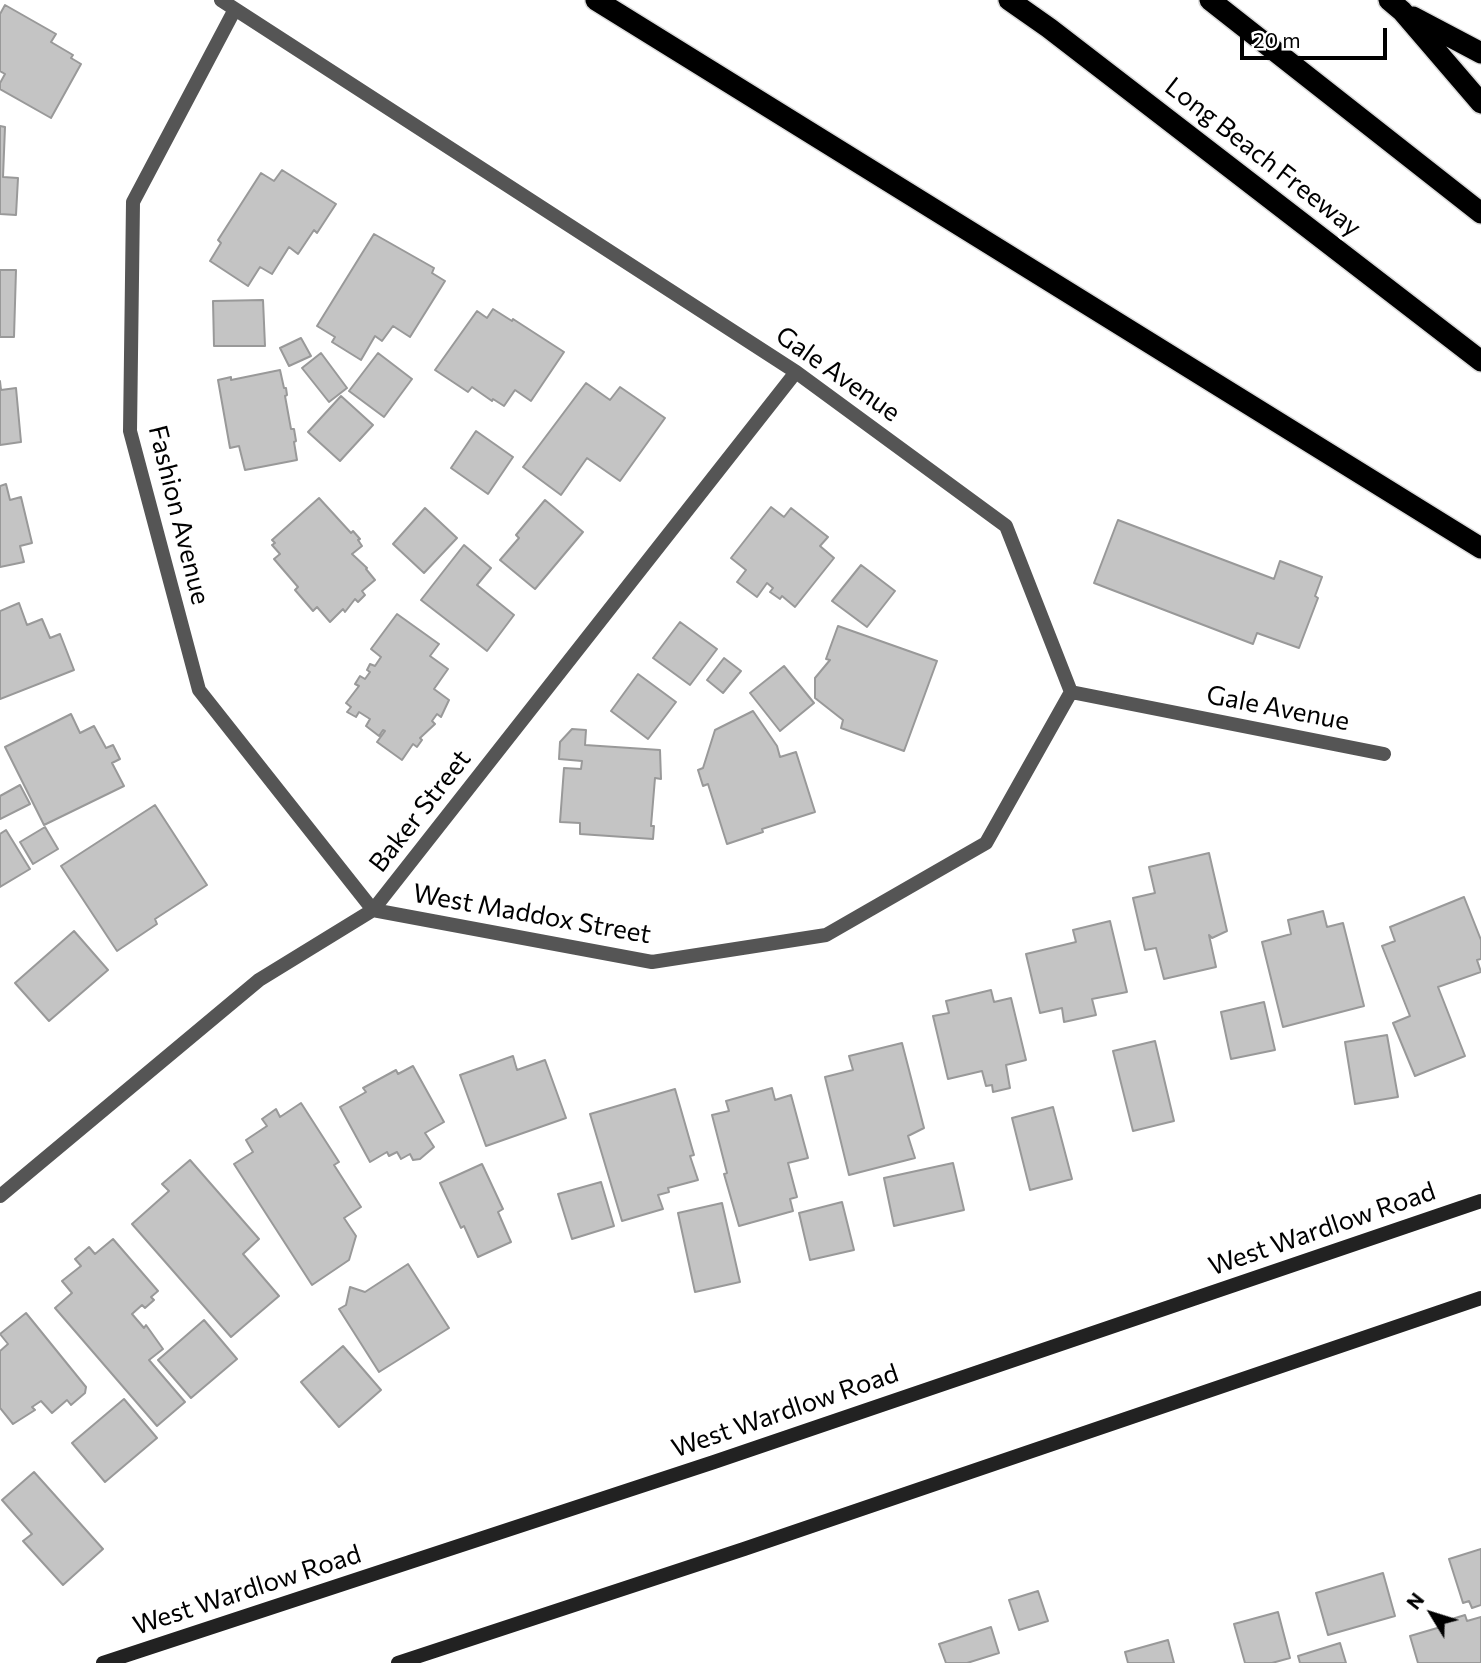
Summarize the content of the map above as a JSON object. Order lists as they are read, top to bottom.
{
  "streets": {
    "highway": ["Long Beach Freeway"],
    "main road": ["West Wardlow Road"],
    "street": [
      "Gale Avenue",
      "Fashion Avenue",
      "Baker Street",
      "West Maddox Street"
    ]
  },
  "crossings": [
    ["Gale Avenue", "Fashion Avenue"],
    ["Gale Avenue", "Baker Street"],
    ["Gale Avenue", "West Maddox Street"],
    ["Fashion Avenue", "Baker Street"],
    ["Fashion Avenue", "West Maddox Street"],
    ["Baker Street", "West Maddox Street"]
  ],
  "scale_bar": "20 m",
  "north": "top left"
}
